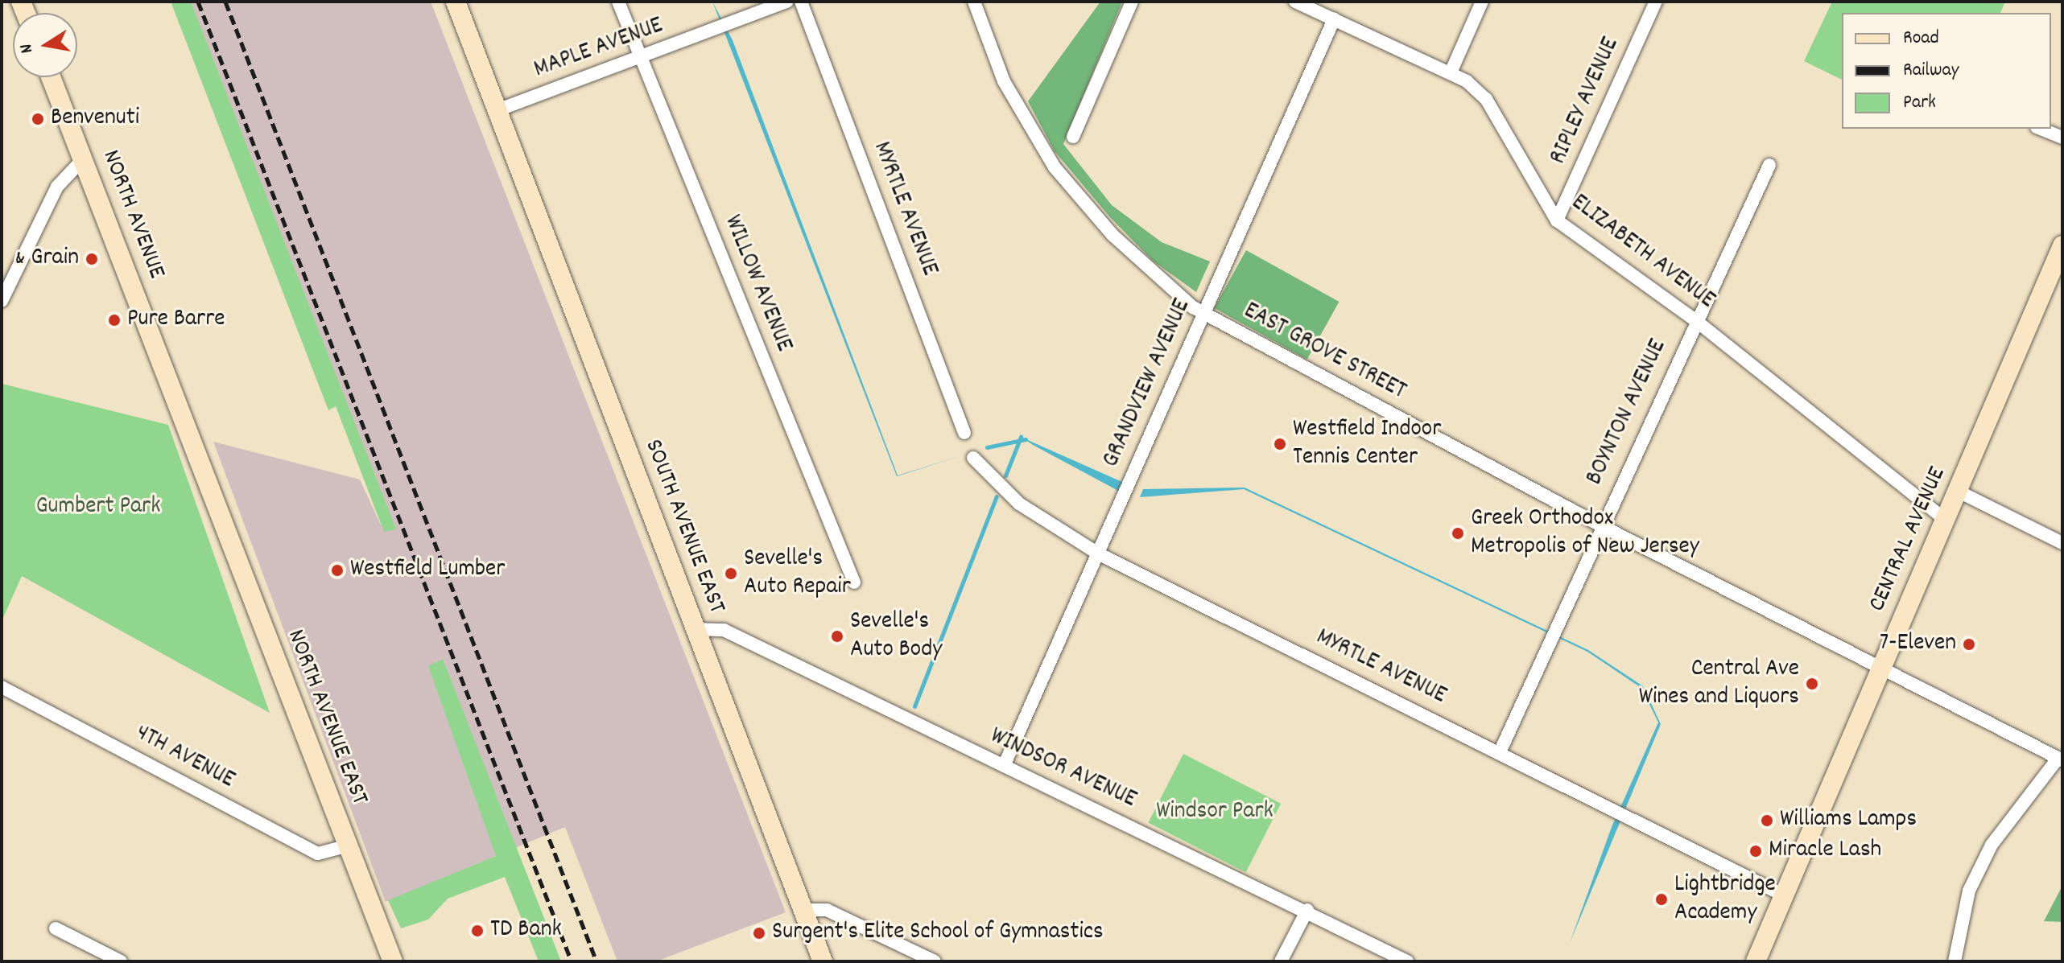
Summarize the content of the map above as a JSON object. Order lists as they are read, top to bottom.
{
  "streets": {
    "main road": [
      "NORTH AVENUE",
      "SOUTH AVENUE EAST",
      "CENTRAL AVENUE",
      "NORTH AVENUE EAST"
    ],
    "street": [
      "MAPLE AVENUE",
      "RIPLEY AVENUE",
      "MYRTLE AVENUE",
      "ELIZABETH AVENUE",
      "WILLOW AVENUE",
      "EAST GROVE STREET",
      "GRANDVIEW AVENUE",
      "BOYNTON AVENUE",
      "4TH AVENUE",
      "WINDSOR AVENUE"
    ]
  },
  "crossings": [
    ["MAPLE AVENUE", "WILLOW AVENUE"],
    ["MAPLE AVENUE", "SOUTH AVENUE EAST"],
    ["RIPLEY AVENUE", "ELIZABETH AVENUE"],
    ["MYRTLE AVENUE", "GRANDVIEW AVENUE"],
    ["MYRTLE AVENUE", "BOYNTON AVENUE"],
    ["MYRTLE AVENUE", "CENTRAL AVENUE"],
    ["NORTH AVENUE", "NORTH AVENUE EAST"],
    ["ELIZABETH AVENUE", "GRANDVIEW AVENUE"],
    ["ELIZABETH AVENUE", "BOYNTON AVENUE"],
    ["ELIZABETH AVENUE", "CENTRAL AVENUE"],
    ["EAST GROVE STREET", "GRANDVIEW AVENUE"],
    ["EAST GROVE STREET", "BOYNTON AVENUE"],
    ["EAST GROVE STREET", "CENTRAL AVENUE"],
    ["GRANDVIEW AVENUE", "WINDSOR AVENUE"],
    ["SOUTH AVENUE EAST", "WINDSOR AVENUE"],
    ["NORTH AVENUE EAST", "4TH AVENUE"]
  ],
  "parks": ["Gumbert Park", "Windsor Park"],
  "places": [
    "Benvenuti",
    "& Grain",
    "Pure Barre",
    "Westfield Indoor Tennis Center",
    "Greek Orthodox Metropolis of New Jersey",
    "Westfield Lumber",
    "Sevelle's Auto Repair",
    "Sevelle's Auto Body",
    "7-Eleven",
    "Central Ave Wines and Liquors",
    "Williams Lamps",
    "Miracle Lash",
    "Lightbridge Academy",
    "TD Bank",
    "Surgent's Elite School of Gymnastics"
  ],
  "legend": ["Road", "Railway", "Park"],
  "north": "left"
}
